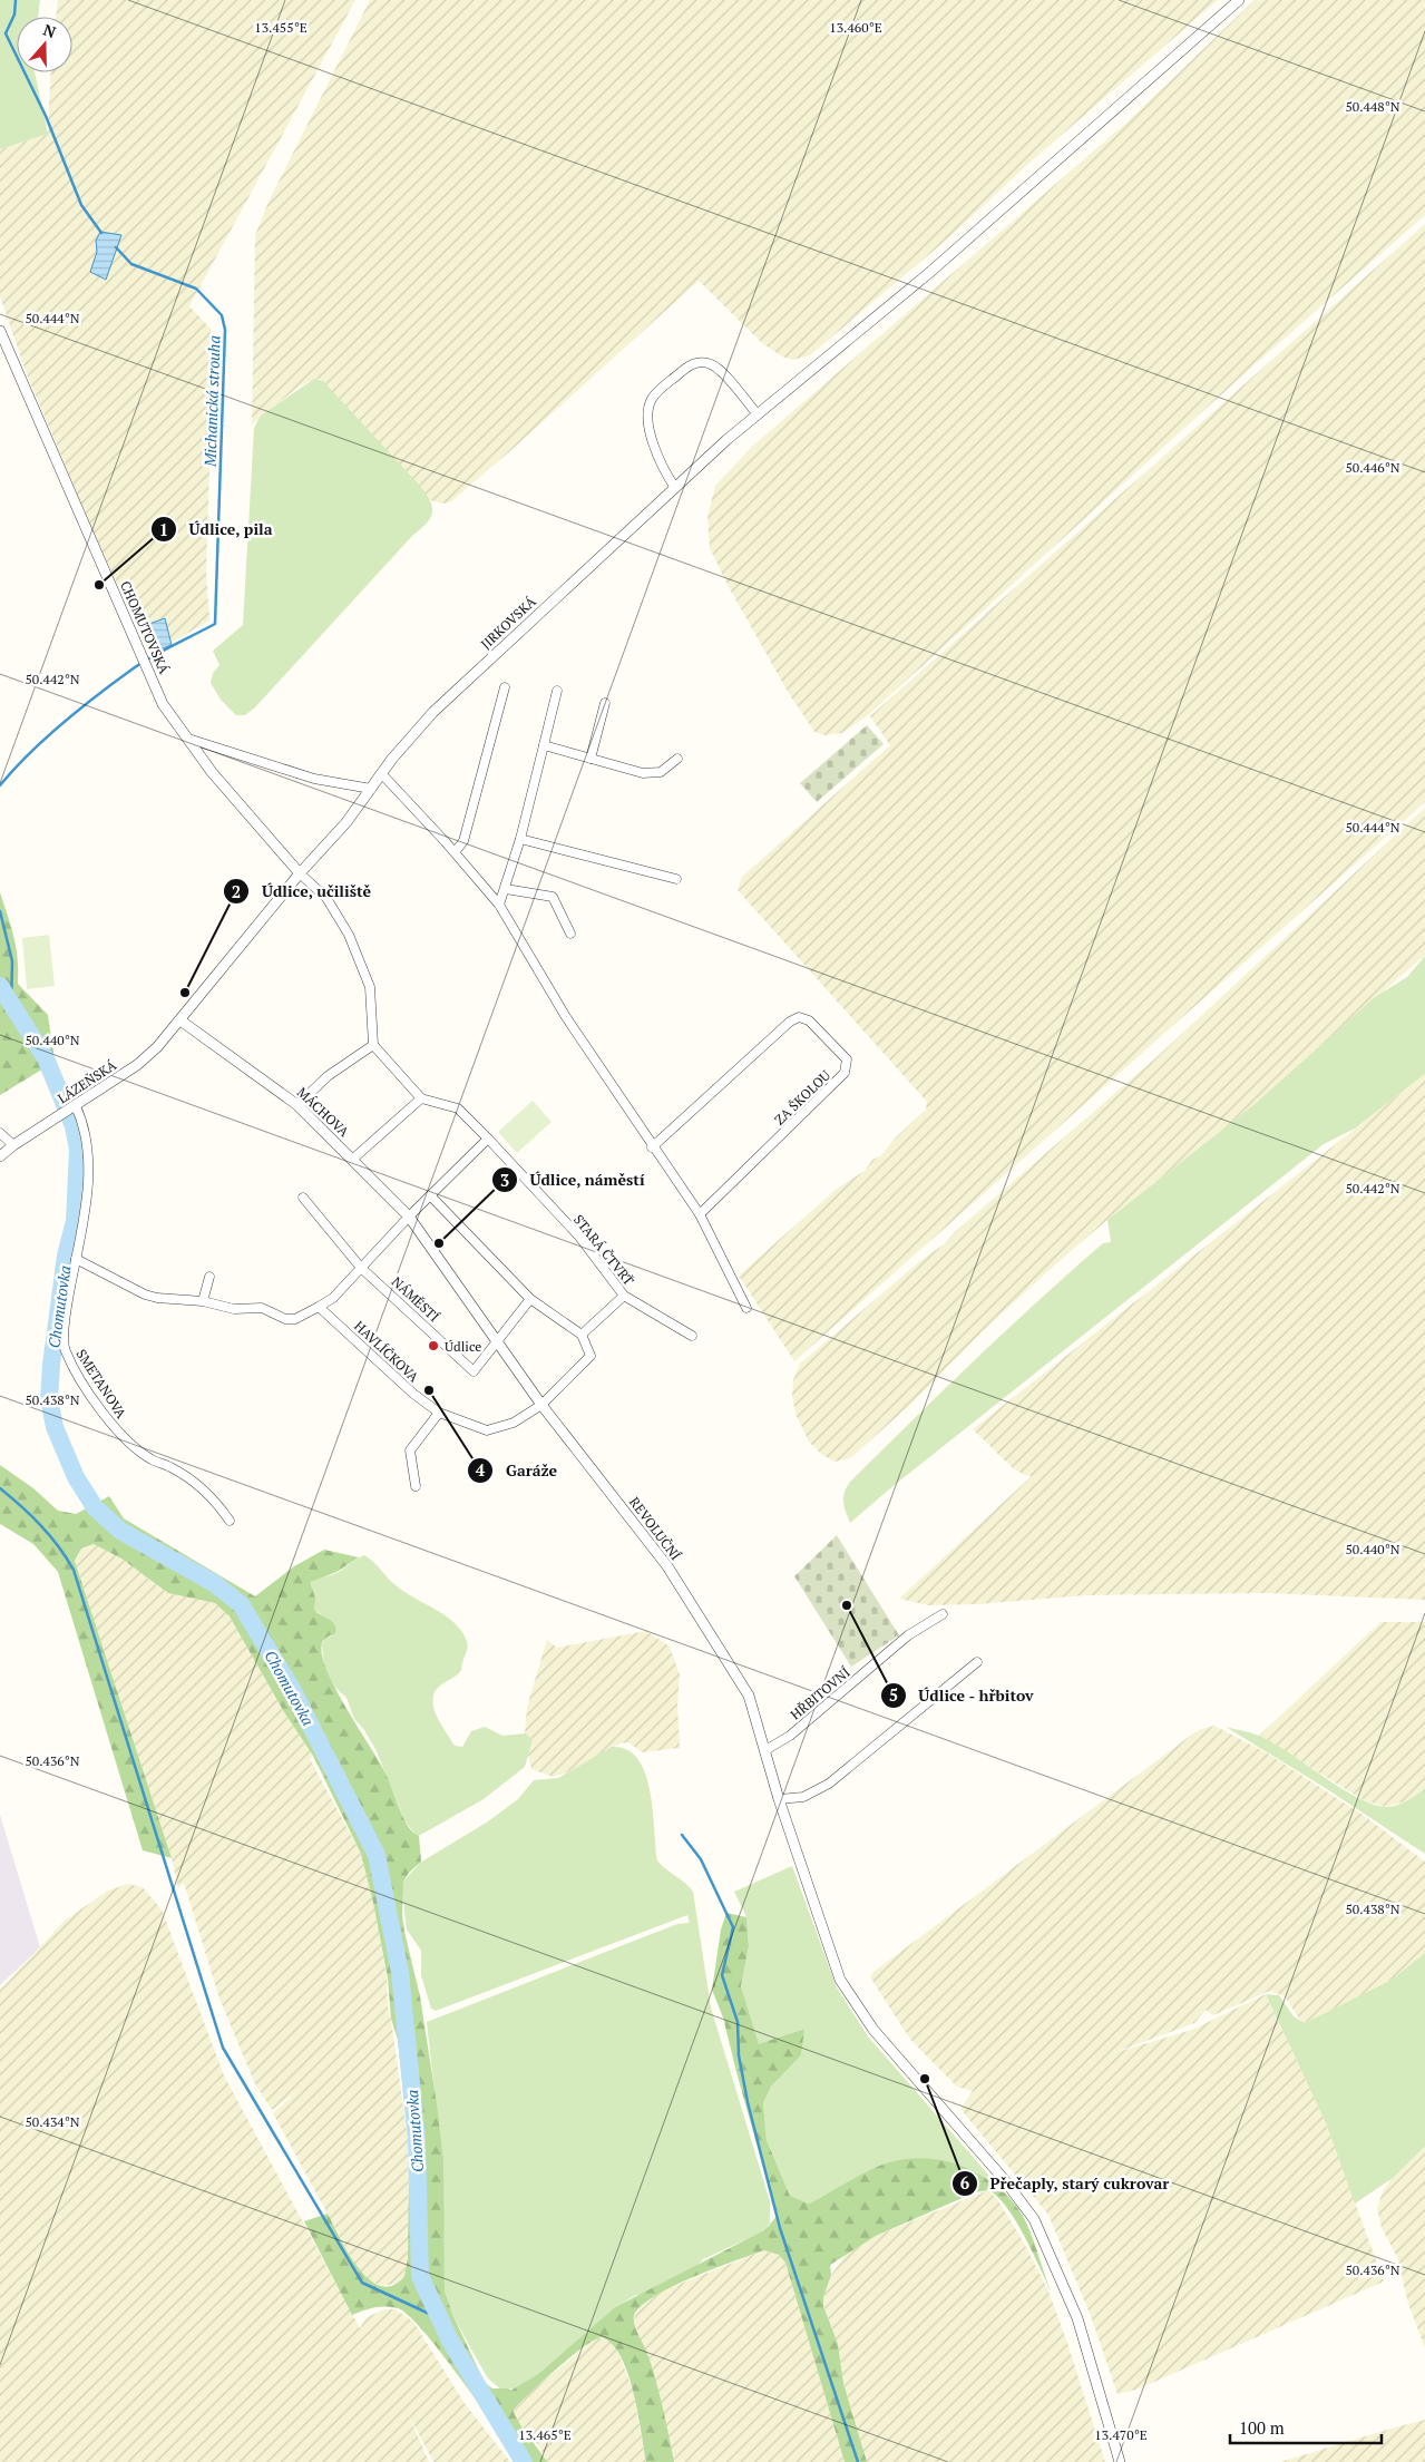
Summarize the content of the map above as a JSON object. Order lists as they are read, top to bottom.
{
  "streets": {
    "street": [
      "JIRKOVSKÁ",
      "CHOMUTOVSKÁ",
      "LÁZEŇSKÁ",
      "ZA ŠKOLOU",
      "MÁCHOVA",
      "STARÁ ČTVRŤ",
      "NÁMĚSTÍ",
      "HAVLÍČKOVA",
      "SMETANOVA",
      "REVOLUČNÍ",
      "HŘBITOVNÍ"
    ]
  },
  "crossings": [
    ["JIRKOVSKÁ", "CHOMUTOVSKÁ"],
    ["JIRKOVSKÁ", "LÁZEŇSKÁ"],
    ["JIRKOVSKÁ", "MÁCHOVA"],
    ["LÁZEŇSKÁ", "MÁCHOVA"],
    ["LÁZEŇSKÁ", "SMETANOVA"],
    ["NÁMĚSTÍ", "REVOLUČNÍ"],
    ["HAVLÍČKOVA", "REVOLUČNÍ"],
    ["REVOLUČNÍ", "HŘBITOVNÍ"]
  ],
  "water": ["Michanická strouha", "Chomutovka"],
  "places": [
    "Údlice, pila",
    "Údlice, učiliště",
    "Údlice, náměstí",
    "Údlice",
    "Garáže",
    "Údlice - hřbitov",
    "Přečaply, starý cukrovar"
  ],
  "scale_bar": "100 m",
  "north": "top",
  "coordinates": [
    "13.455°E",
    "13.460°E",
    "50.448°N",
    "50.444°N",
    "50.446°N",
    "50.442°N",
    "50.440°N",
    "50.438°N",
    "50.436°N",
    "50.434°N",
    "13.465°E",
    "13.470°E"
  ]
}
